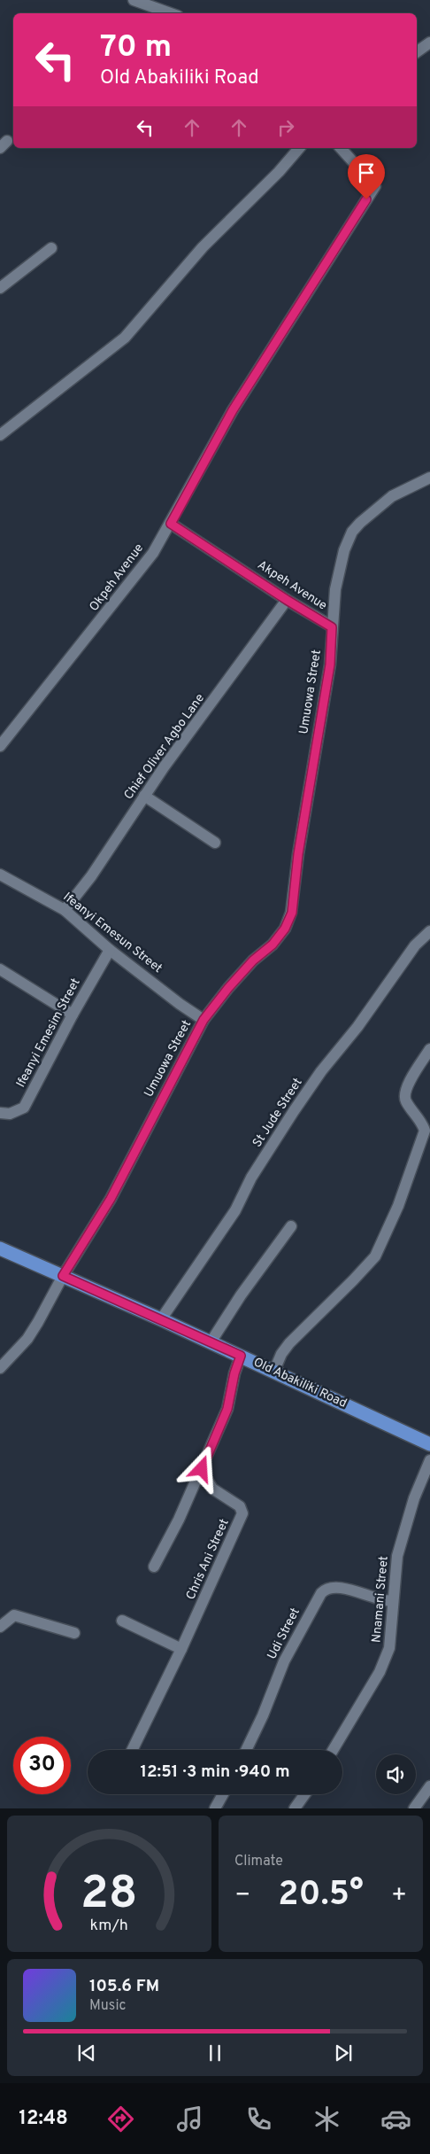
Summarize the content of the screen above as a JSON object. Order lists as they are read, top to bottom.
{
  "streets": {
    "main road": ["Old Abakiliki Road"],
    "street": [
      "Okpeh Avenue",
      "Akpeh Avenue",
      "Umuowa Street",
      "Chief Oliver Agbo Lane",
      "Ifeanyi Emesun Street",
      "Ifeanyi Emesim Street",
      "St Jude Street",
      "Chris Ani Street",
      "Nnamani Street",
      "Udi Street"
    ]
  },
  "crossings": [
    ["Okpeh Avenue", "Akpeh Avenue"],
    ["Akpeh Avenue", "Umuowa Street"],
    ["Akpeh Avenue", "Chief Oliver Agbo Lane"],
    ["Umuowa Street", "Ifeanyi Emesun Street"],
    ["Umuowa Street", "Old Abakiliki Road"],
    ["Chief Oliver Agbo Lane", "Ifeanyi Emesun Street"],
    ["Ifeanyi Emesun Street", "Ifeanyi Emesim Street"],
    ["St Jude Street", "Old Abakiliki Road"],
    ["Nnamani Street", "Udi Street"]
  ],
  "page": {
    "turn": ["70 m", "Old Abakiliki Road"],
    "limit": "30",
    "trip": "12:51 · 3 min · 940 m",
    "tile": "Climate",
    "heat": ["−", "20.5°", "+"],
    "song": ["105.6 FM", "Music"],
    "tabs": "12:48",
    "gauge": ["28", "km/h"]
  }
}
